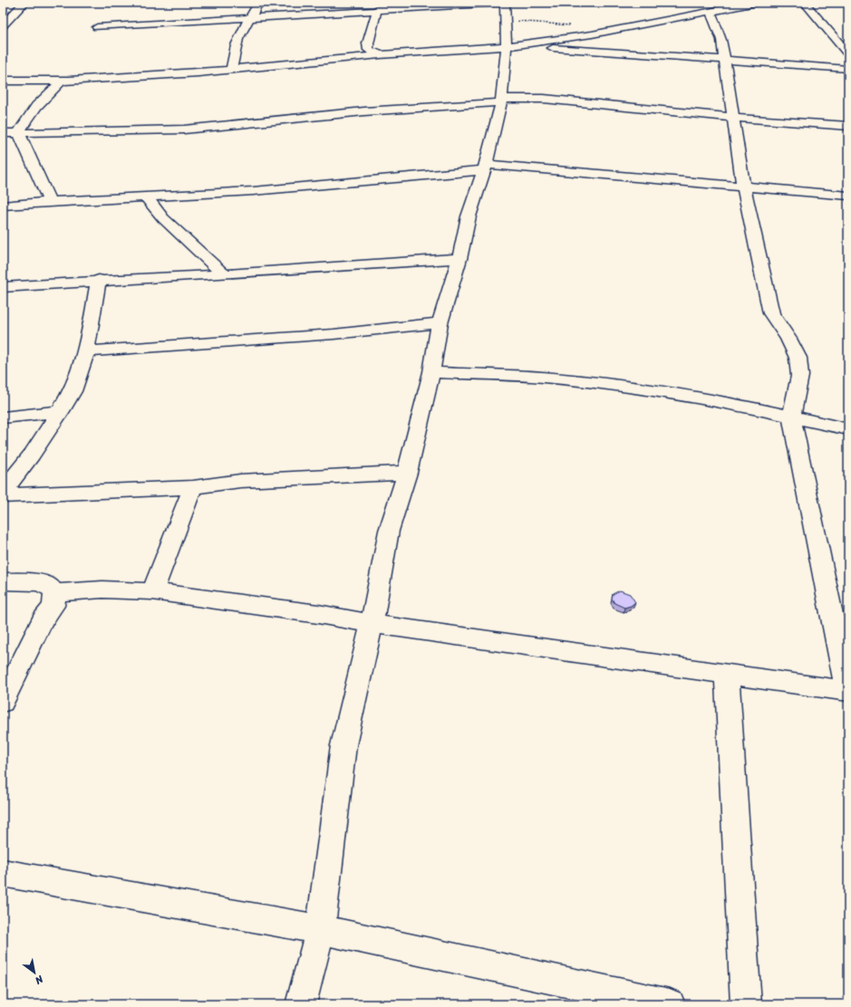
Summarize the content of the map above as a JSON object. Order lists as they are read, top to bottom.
{
  "north": "bottom right"
}
